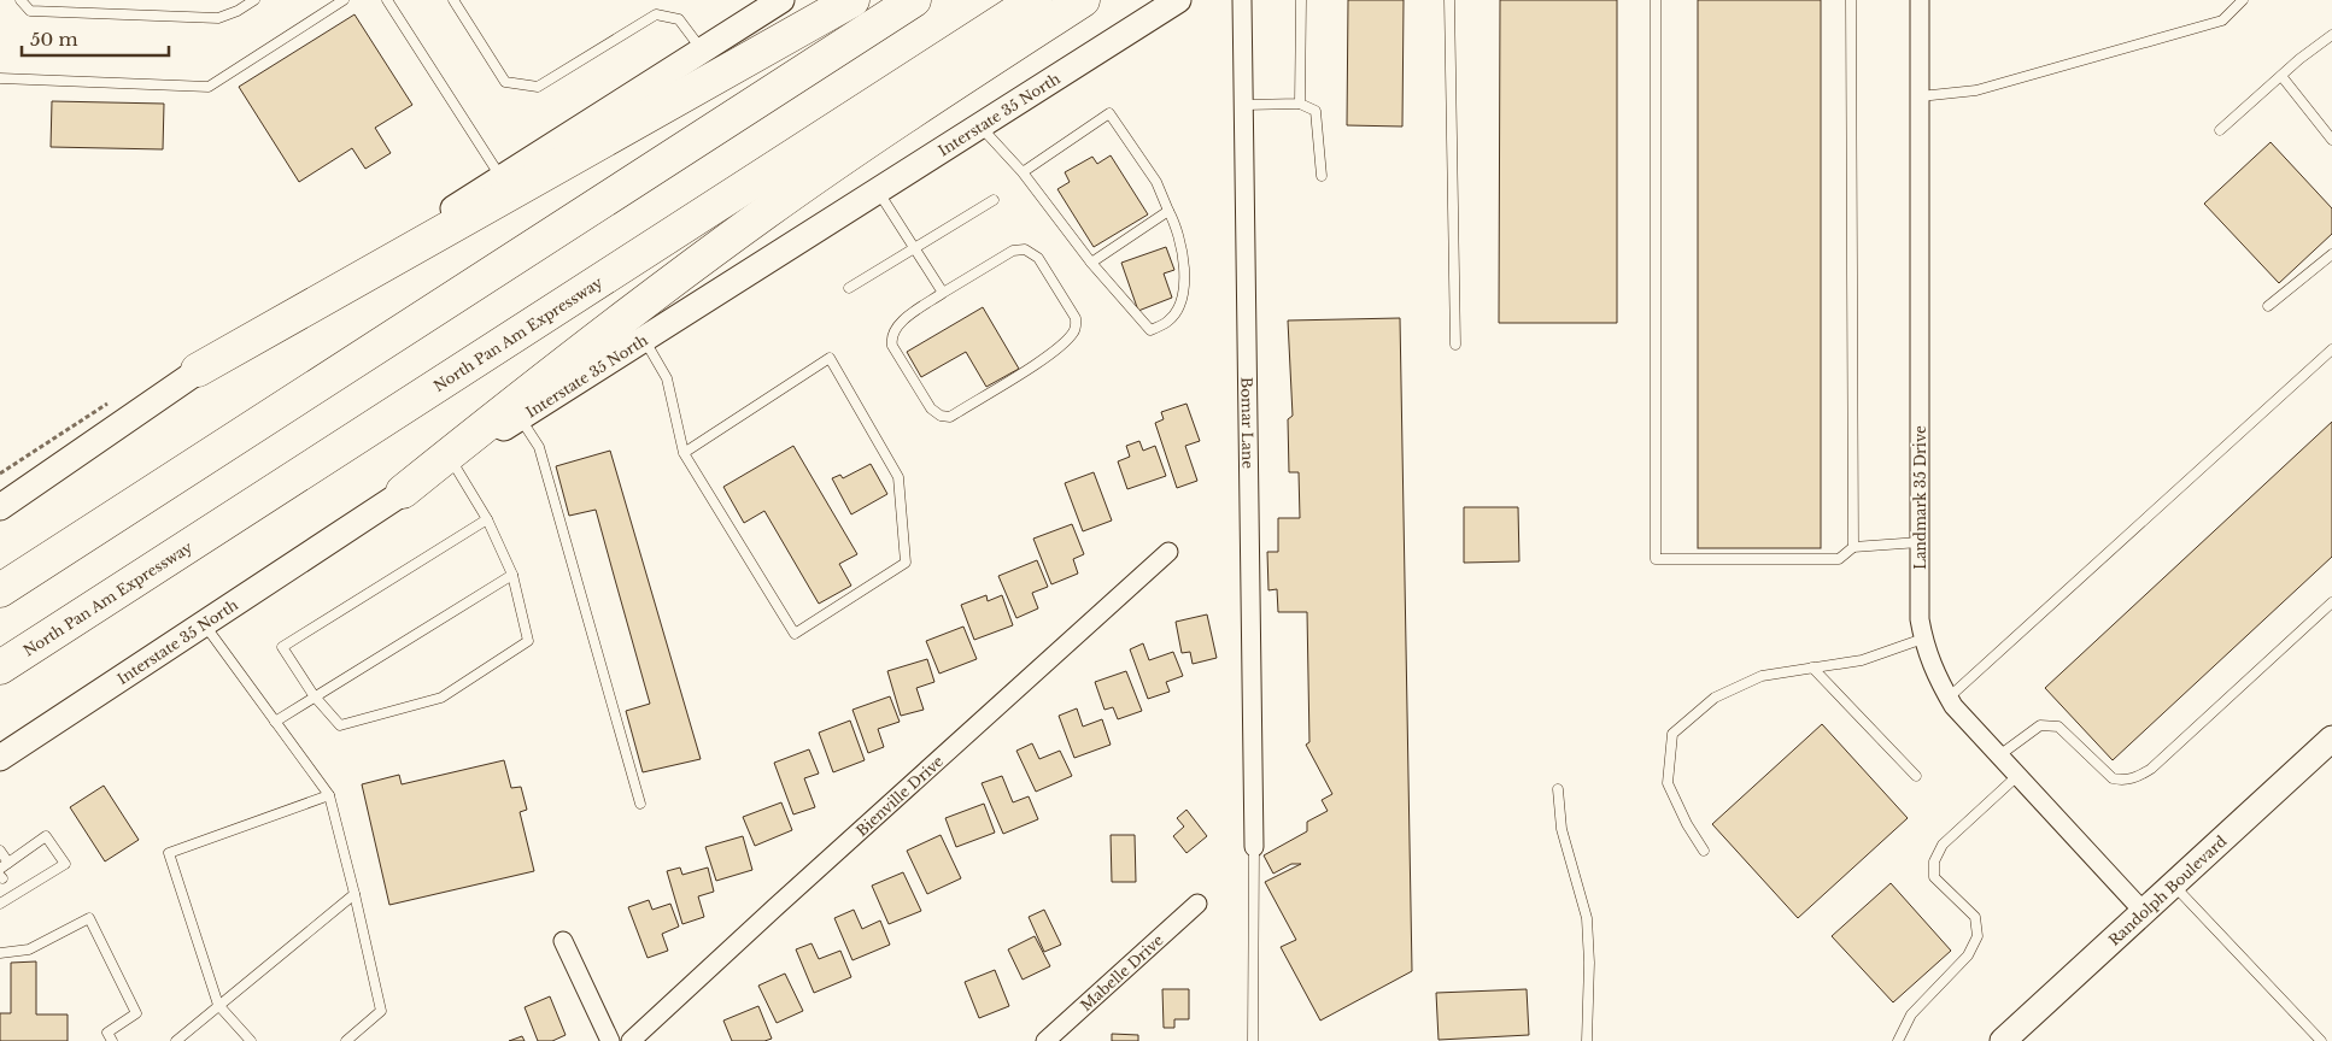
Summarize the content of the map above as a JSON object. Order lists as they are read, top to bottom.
{
  "streets": {
    "highway": ["North Pan Am Expressway"],
    "main road": ["Interstate 35 North", "Randolph Boulevard"],
    "street": [
      "Bomar Lane",
      "Landmark 35 Drive",
      "Bienville Drive",
      "Mabelle Drive"
    ]
  },
  "crossings": [
    ["Landmark 35 Drive", "Randolph Boulevard"]
  ],
  "scale_bar": "50 m"
}
